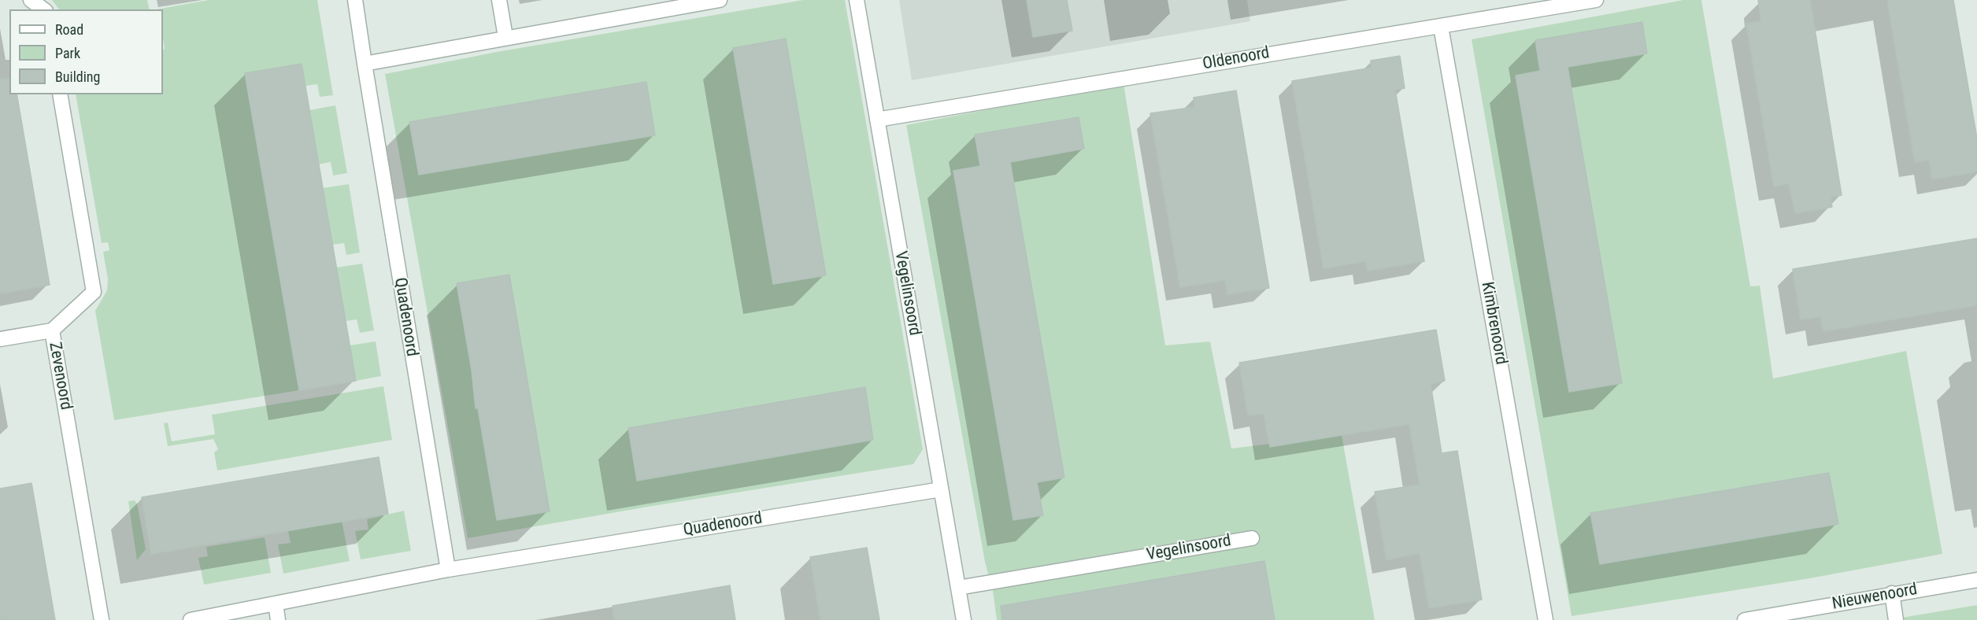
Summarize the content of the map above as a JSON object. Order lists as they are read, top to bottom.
{
  "streets": {
    "street": [
      "Oldenoord",
      "Vegelinsoord",
      "Quadenoord",
      "Kimbrenoord",
      "Zevenoord",
      "Nieuwenoord"
    ]
  },
  "crossings": [
    ["Oldenoord", "Vegelinsoord"],
    ["Oldenoord", "Kimbrenoord"],
    ["Vegelinsoord", "Quadenoord"]
  ],
  "legend": ["Road", "Park", "Building"]
}
